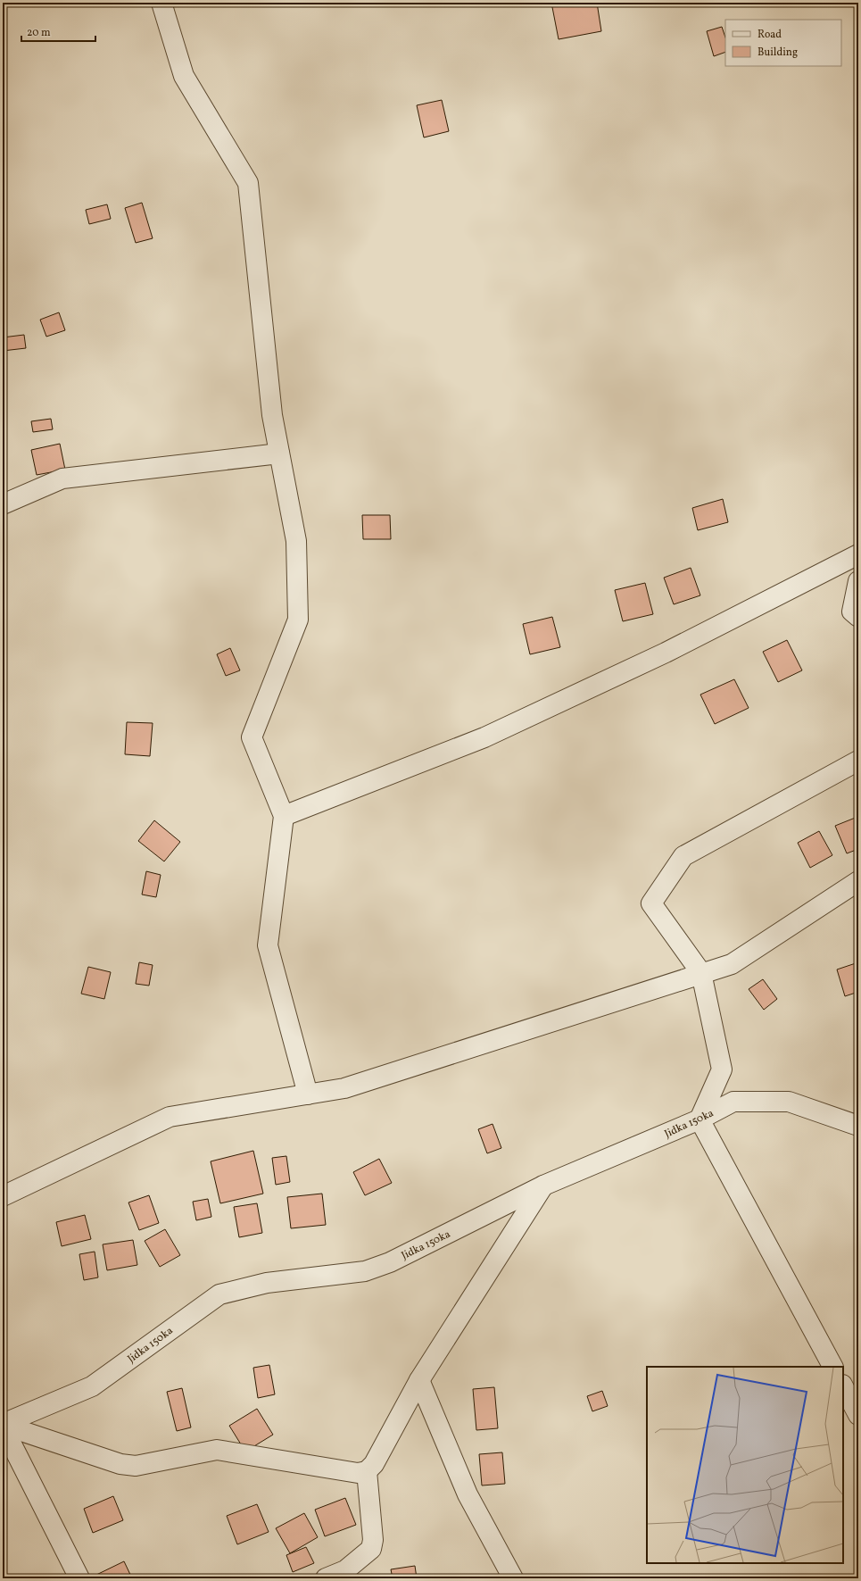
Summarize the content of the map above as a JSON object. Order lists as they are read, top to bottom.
{
  "streets": {
    "street": ["Jidka 150ka"]
  },
  "legend": ["Road", "Building"],
  "scale_bar": "20 m"
}
